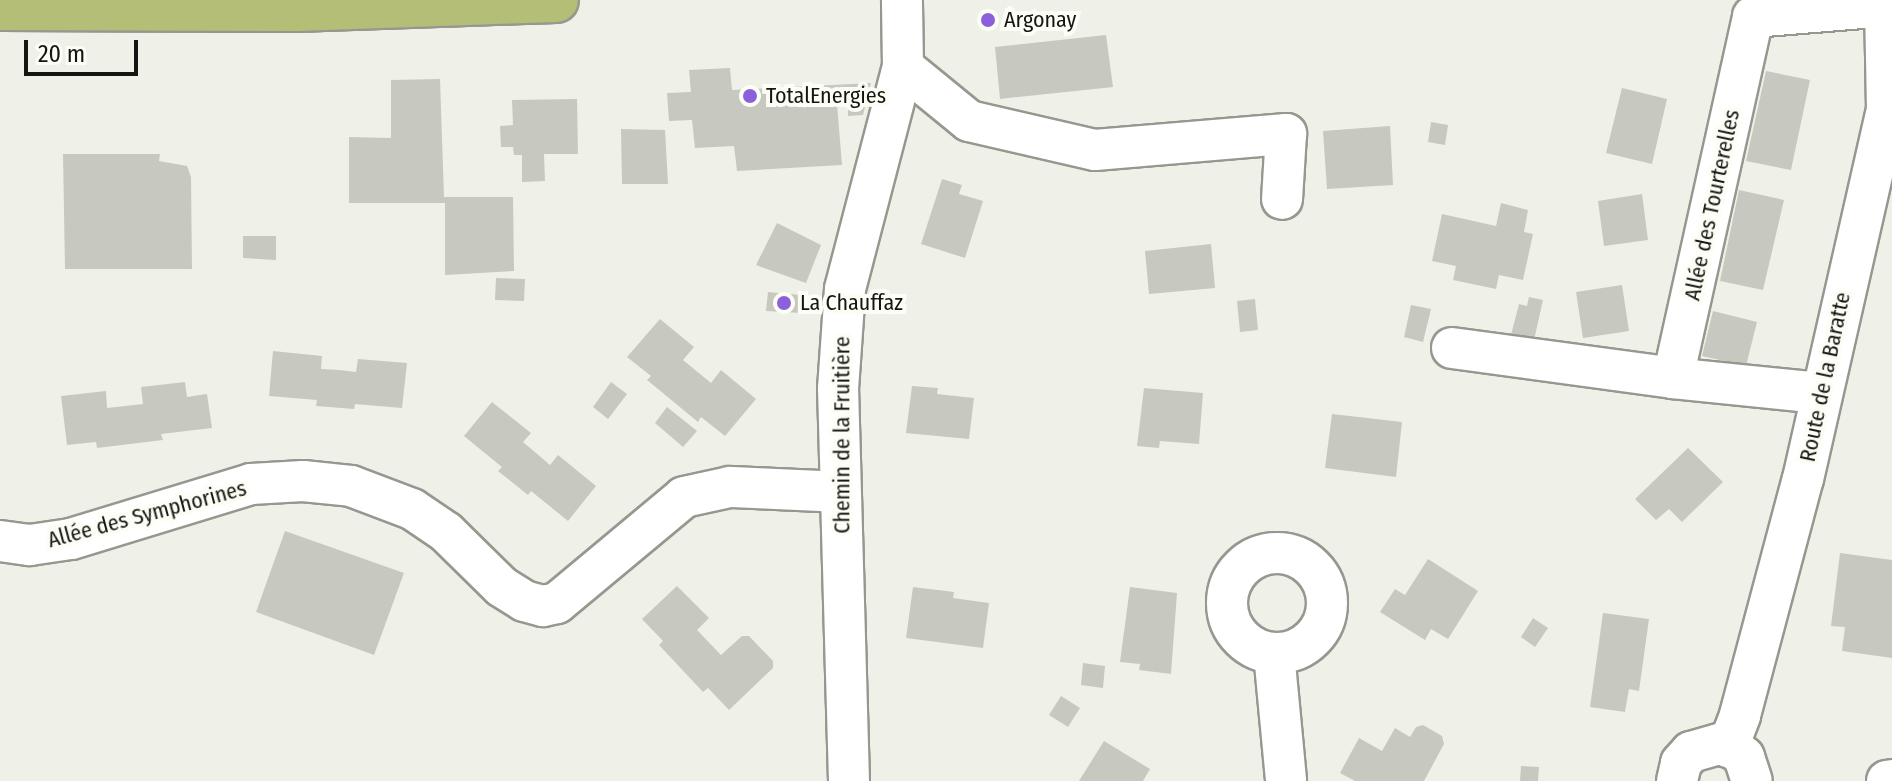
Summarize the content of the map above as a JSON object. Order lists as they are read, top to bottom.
{
  "streets": {
    "street": [
      "Allée des Tourterelles",
      "Route de la Baratte",
      "Chemin de la Fruitière",
      "Allée des Symphorines"
    ]
  },
  "crossings": [
    ["Allée des Tourterelles", "Route de la Baratte"],
    ["Chemin de la Fruitière", "Allée des Symphorines"]
  ],
  "places": ["Argonay", "TotalEnergies", "La Chauffaz"],
  "scale_bar": "20 m"
}
